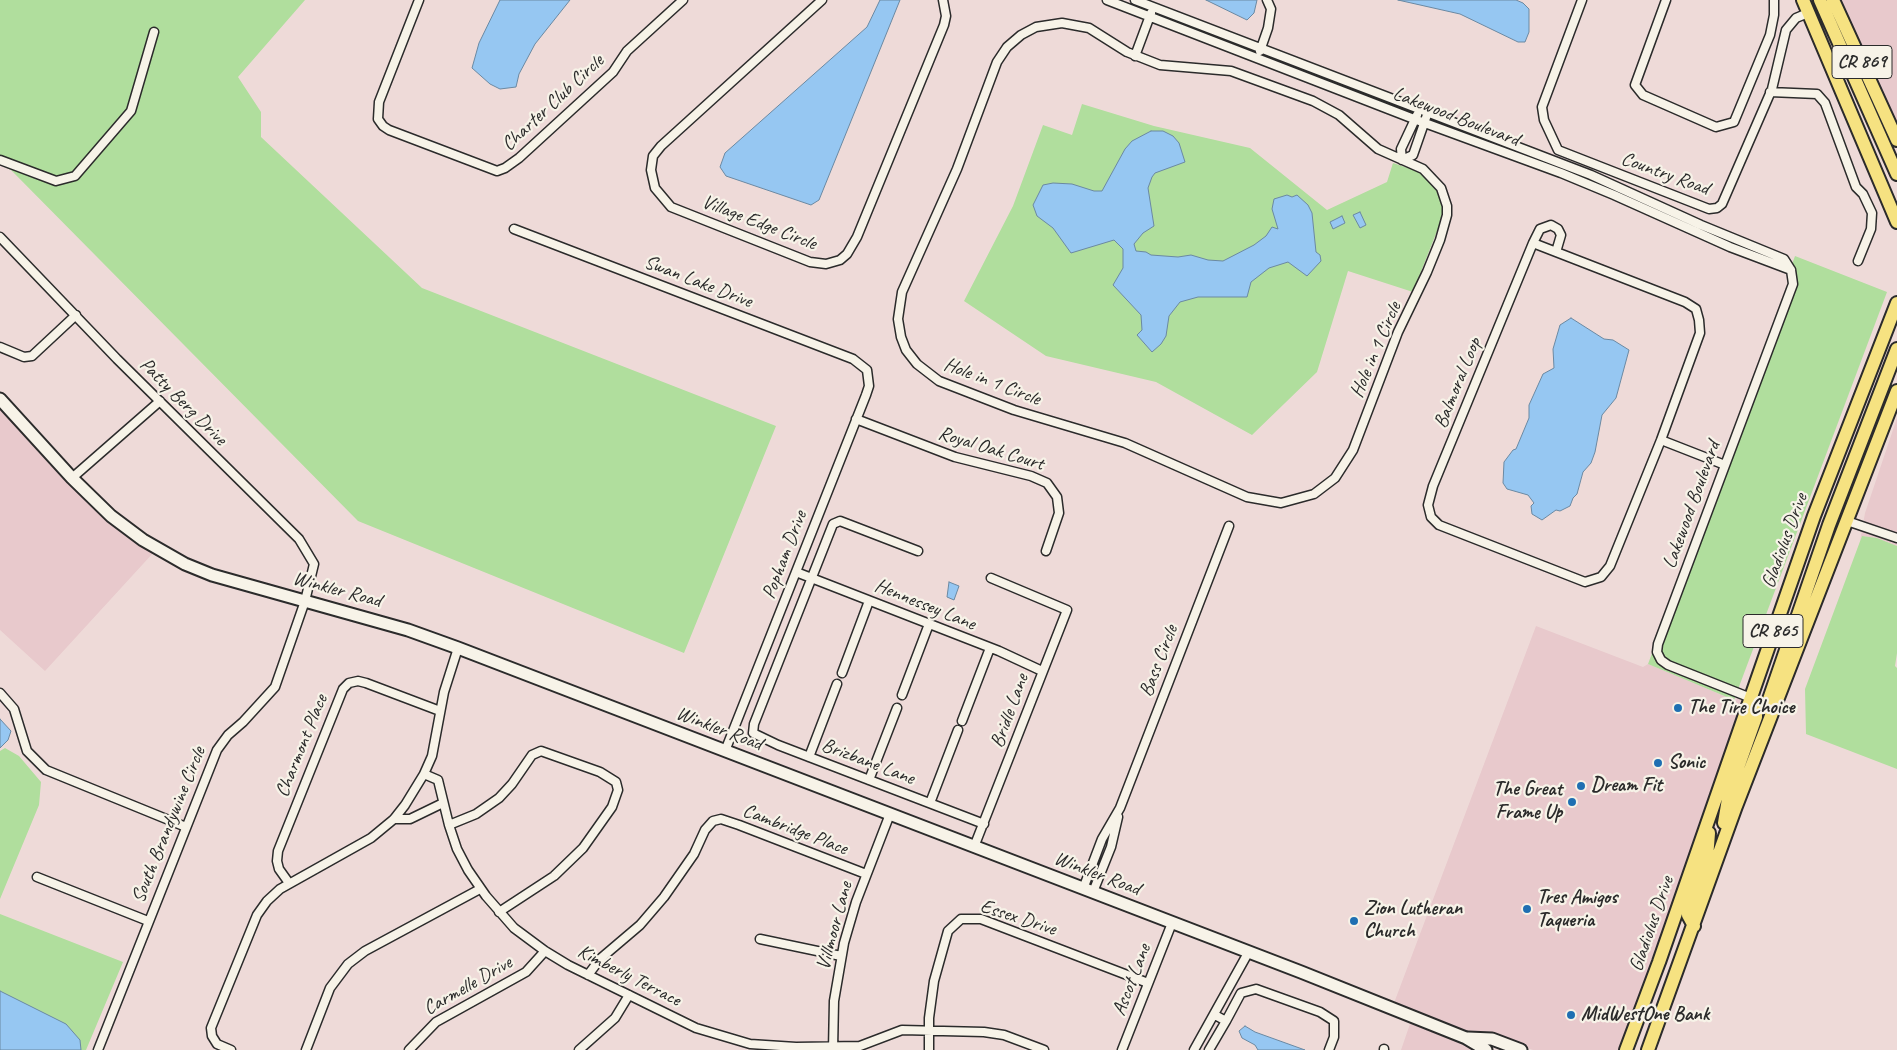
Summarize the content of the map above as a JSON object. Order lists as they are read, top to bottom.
{
  "streets": {
    "main road": ["CR 869", "Gladiolus Drive", "CR 865"],
    "street": [
      "Charter Club Circle",
      "Lakewood Boulevard",
      "Country Road",
      "Village Edge Circle",
      "Swan Lake Drive",
      "Hole in 1 Circle",
      "Balmoral Loop",
      "Patty Berg Drive",
      "Royal Oak Court",
      "Popham Drive",
      "Winkler Road",
      "Hennessey Lane",
      "Bass Circle",
      "Bridle Lane",
      "Charmont Place",
      "Brizbane Lane",
      "South Brandywine Circle",
      "Cambridge Place",
      "Essex Drive",
      "Villmoor Lane",
      "Kimberly Terrace",
      "Ascot Lane",
      "Carmelle Drive"
    ]
  },
  "crossings": [
    ["CR 869", "Country Road"],
    ["Lakewood Boulevard", "Country Road"],
    ["Lakewood Boulevard", "Gladiolus Drive"],
    ["Swan Lake Drive", "Popham Drive"],
    ["Patty Berg Drive", "Winkler Road"],
    ["Patty Berg Drive", "South Brandywine Circle"],
    ["Royal Oak Court", "Popham Drive"],
    ["Popham Drive", "Winkler Road"],
    ["Popham Drive", "Hennessey Lane"],
    ["Winkler Road", "Bass Circle"],
    ["Winkler Road", "Bridle Lane"],
    ["Winkler Road", "South Brandywine Circle"],
    ["Winkler Road", "Villmoor Lane"],
    ["Winkler Road", "Ascot Lane"],
    ["Hennessey Lane", "Bridle Lane"],
    ["Hennessey Lane", "Brizbane Lane"],
    ["Bridle Lane", "Brizbane Lane"],
    ["Cambridge Place", "Villmoor Lane"],
    ["Cambridge Place", "Kimberly Terrace"],
    ["Essex Drive", "Kimberly Terrace"],
    ["Essex Drive", "Ascot Lane"],
    ["Villmoor Lane", "Kimberly Terrace"],
    ["Kimberly Terrace", "Carmelle Drive"]
  ],
  "places": [
    "The Tire Choice",
    "Sonic",
    "Dream Fit",
    "The Great Frame Up",
    "Tres Amigos Taqueria",
    "Zion Lutheran Church",
    "MidWestOne Bank"
  ]
}
